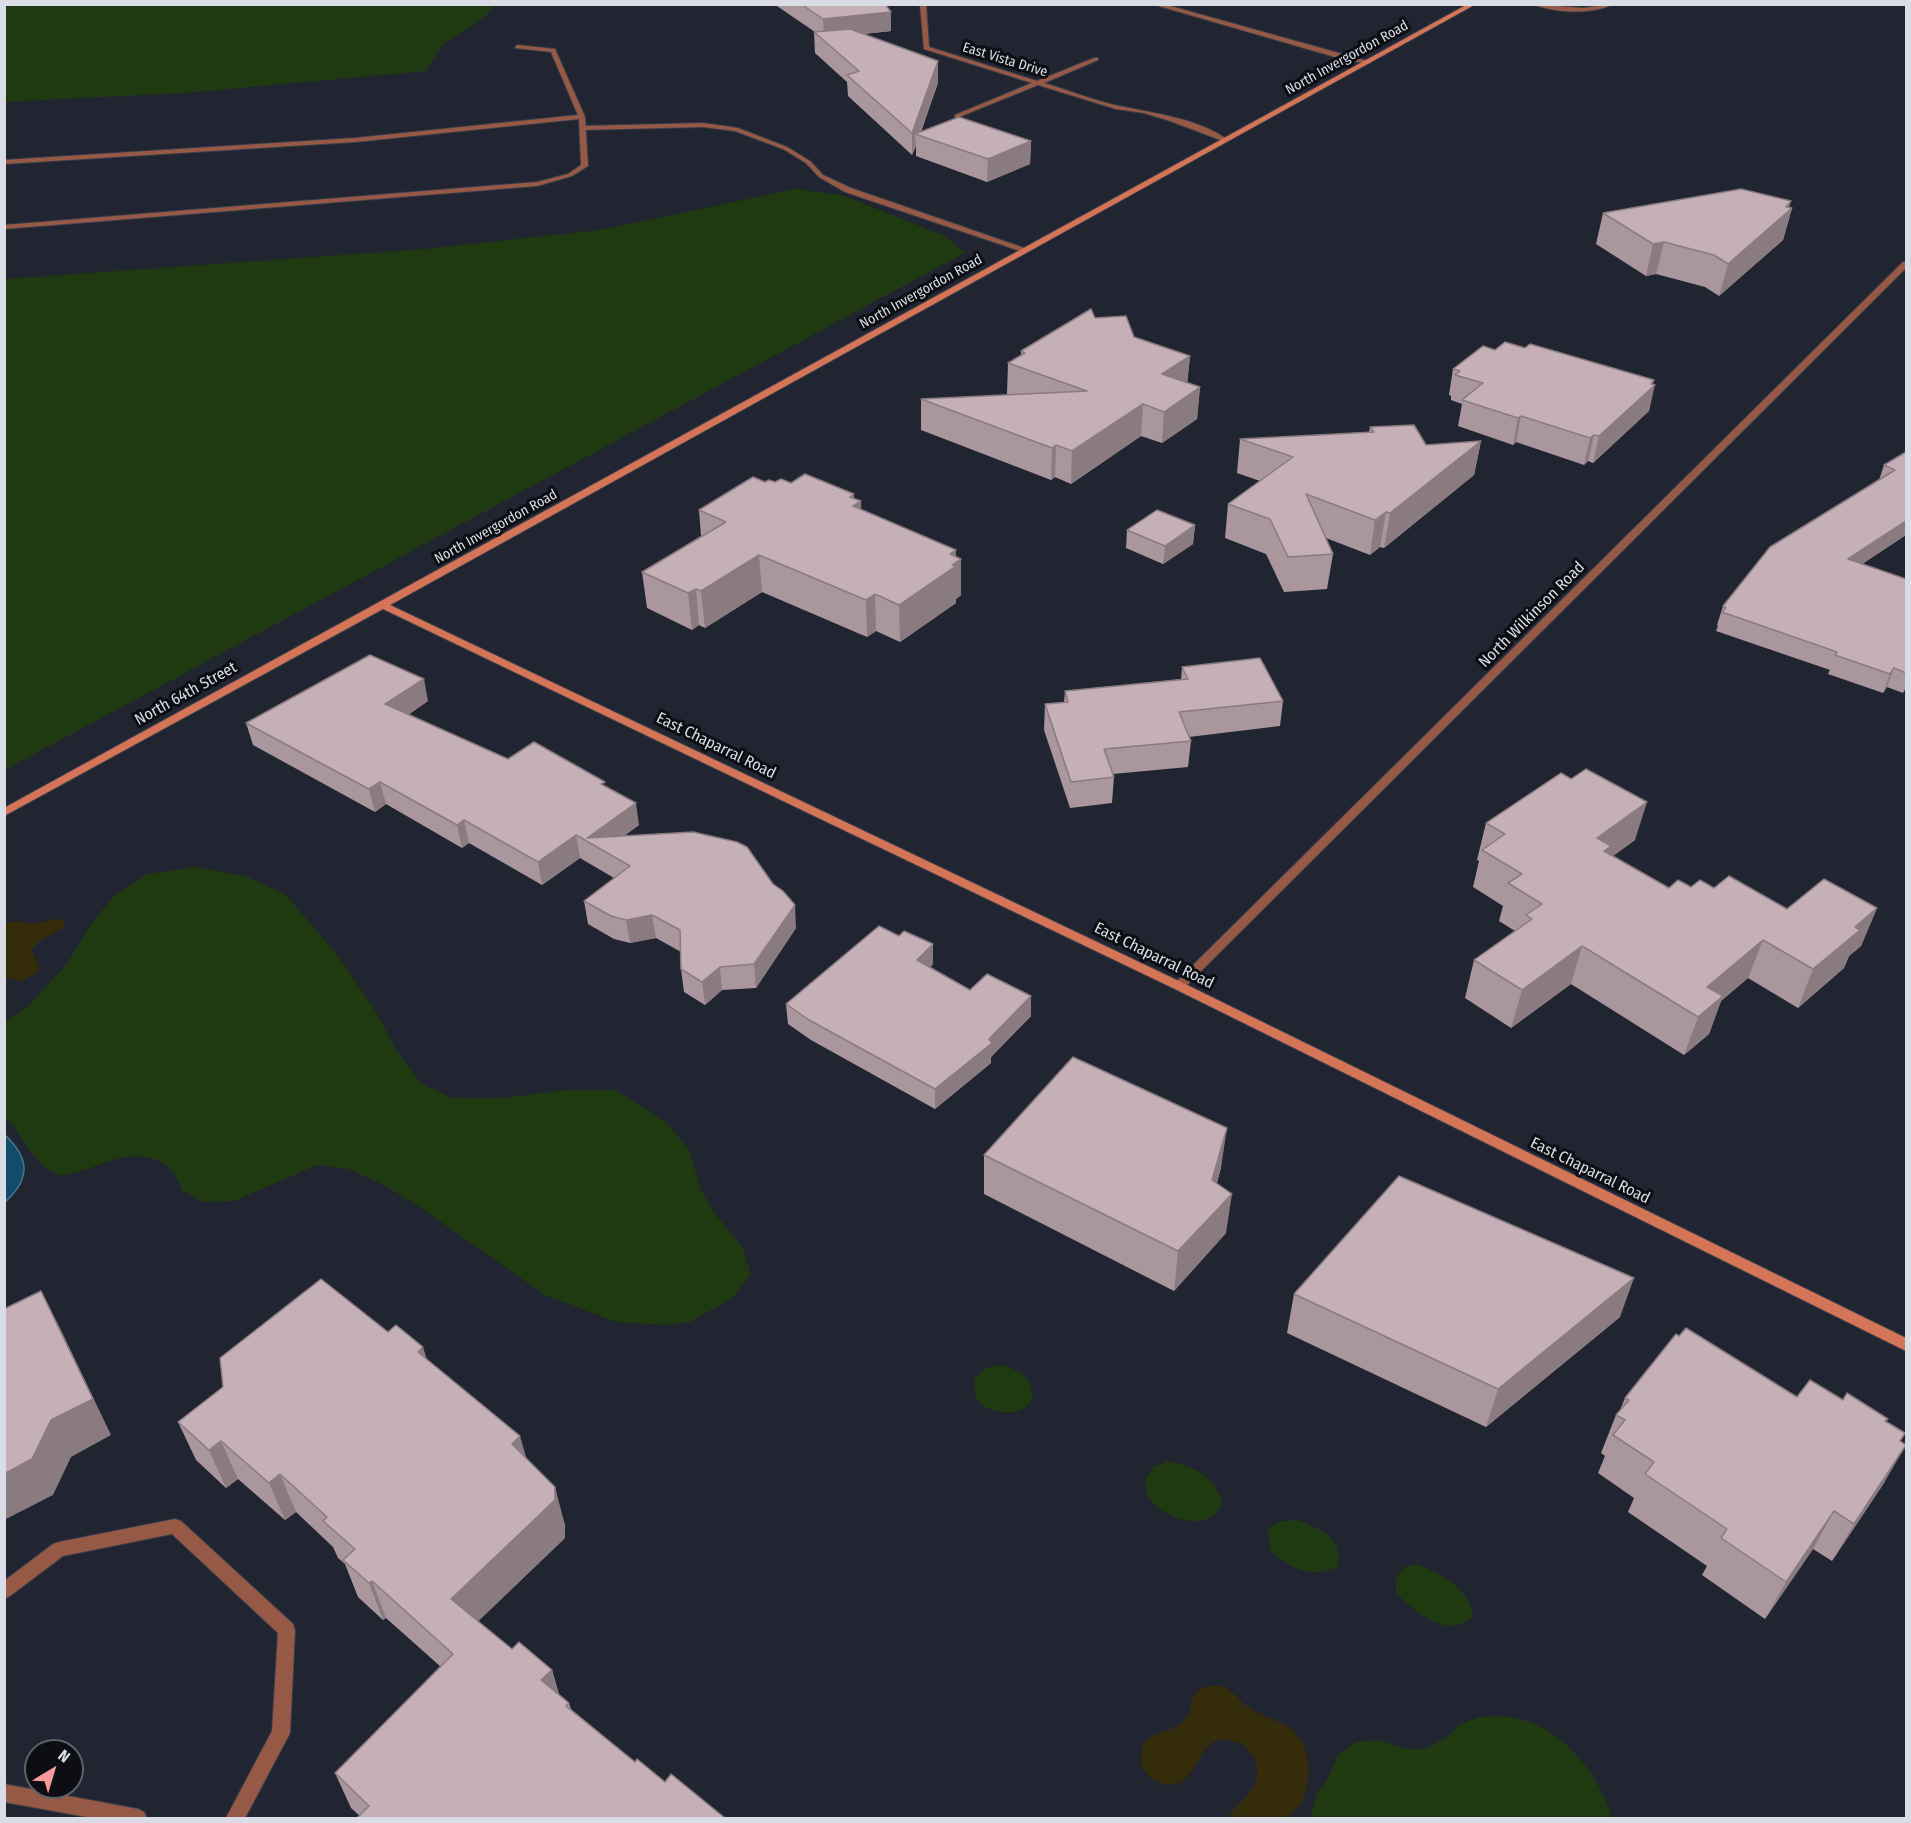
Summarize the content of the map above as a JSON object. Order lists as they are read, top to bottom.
{
  "streets": {
    "street": [
      "North Invergordon Road",
      "East Vista Drive",
      "North Wilkinson Road",
      "North 64th Street",
      "East Chaparral Road"
    ]
  },
  "crossings": [
    ["North Invergordon Road", "East Vista Drive"],
    ["North Invergordon Road", "North 64th Street"],
    ["North Invergordon Road", "East Chaparral Road"],
    ["North Wilkinson Road", "East Chaparral Road"],
    ["North 64th Street", "East Chaparral Road"]
  ],
  "north": "top right"
}
